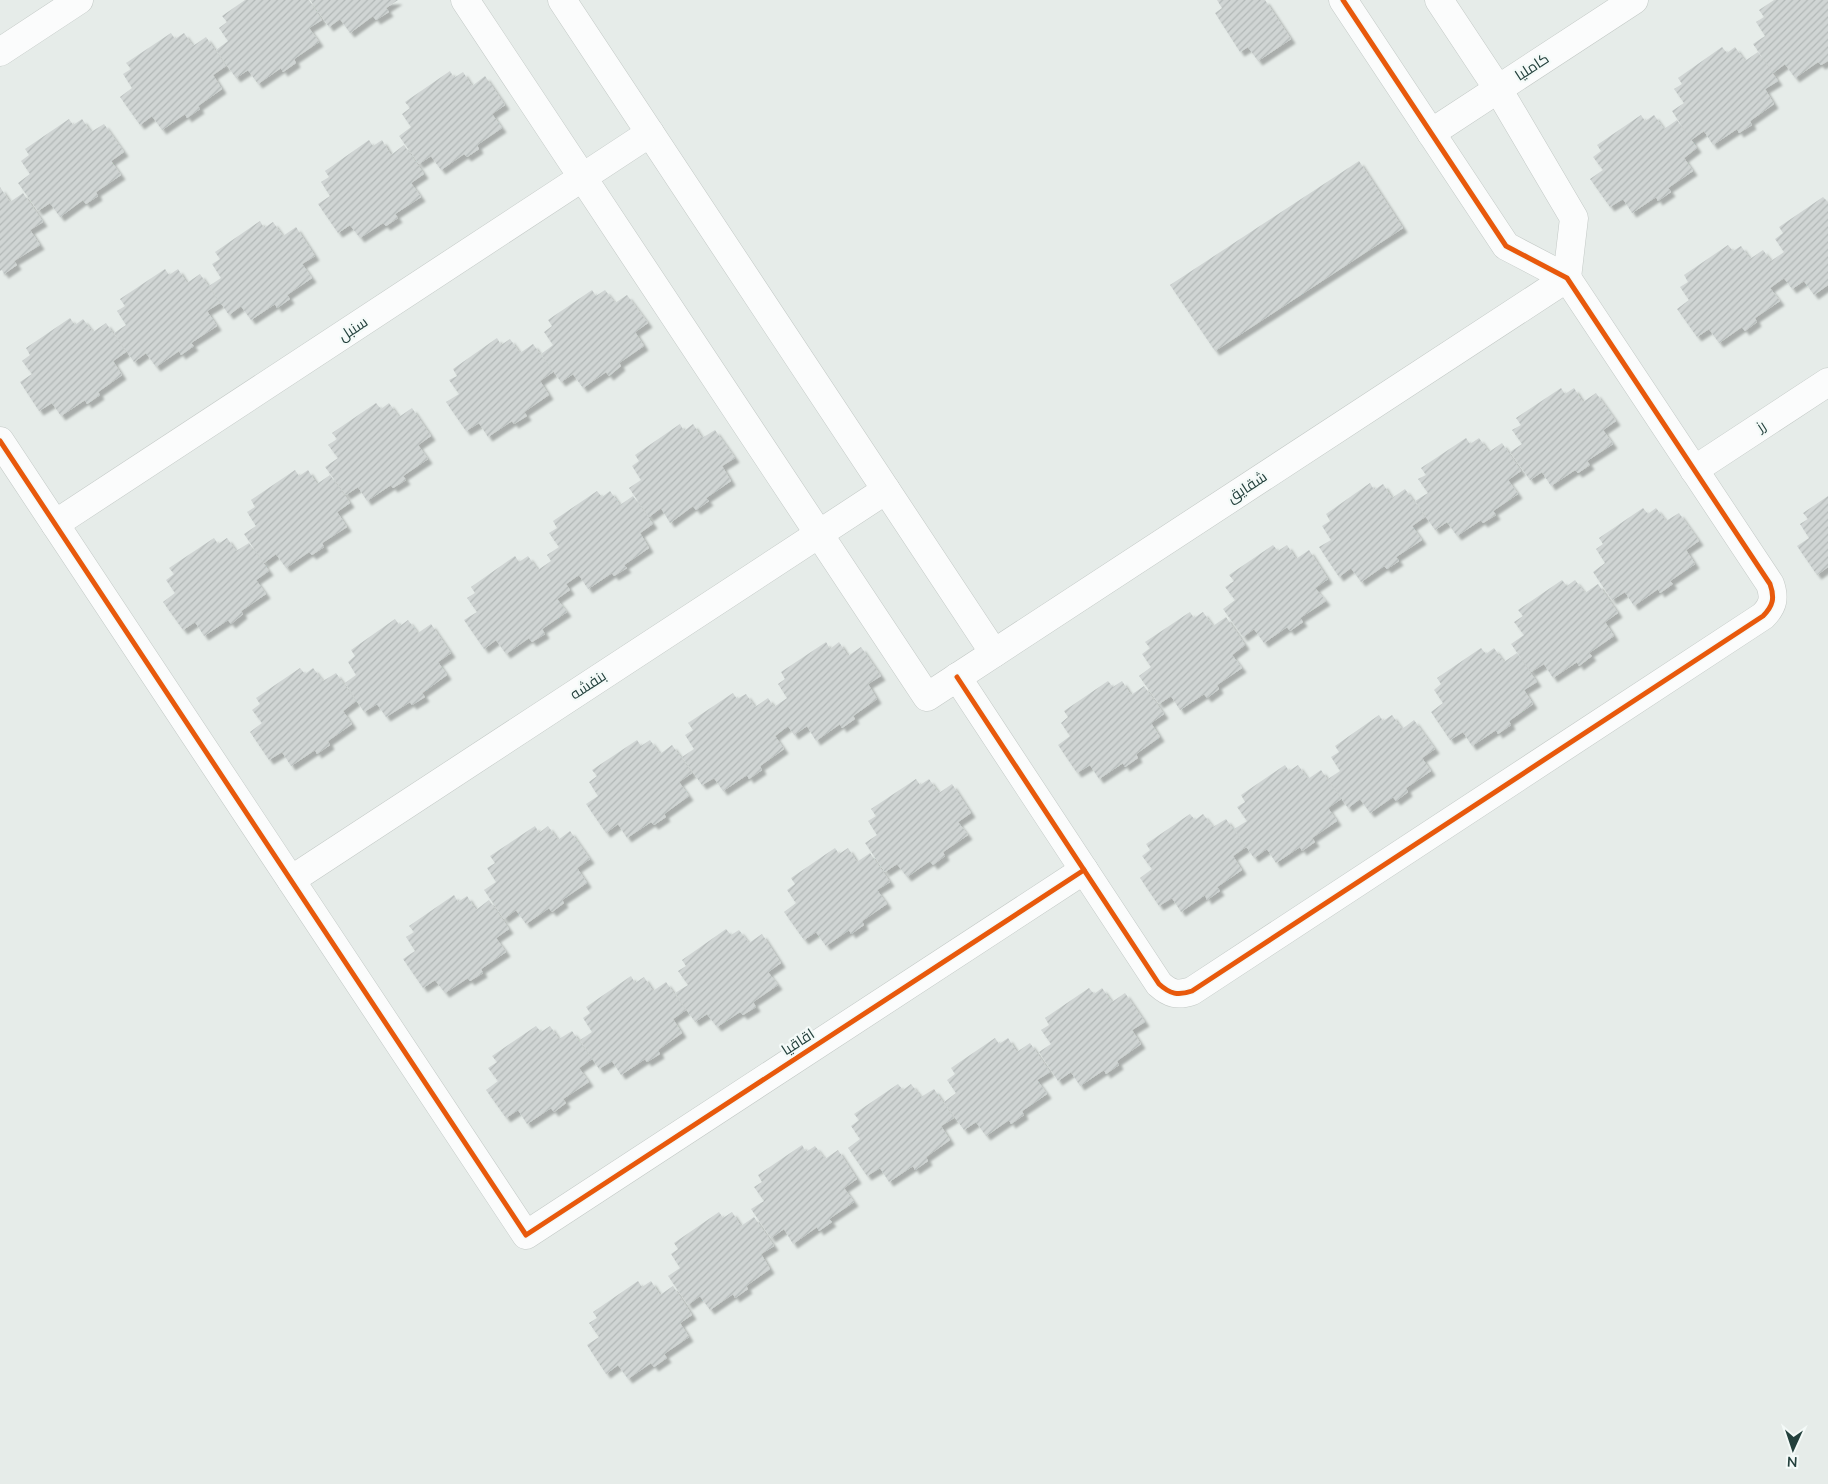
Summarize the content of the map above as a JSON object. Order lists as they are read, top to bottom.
{
  "streets": {
    "street": [
      "کاملیا",
      "سنبل",
      "رز",
      "شقایق",
      "بنفشه",
      "اقاقیا"
    ]
  },
  "crossings": [
    ["شقایق", "بنفشه"],
    ["بنفشه", "اقاقیا"]
  ],
  "north": "bottom"
}
